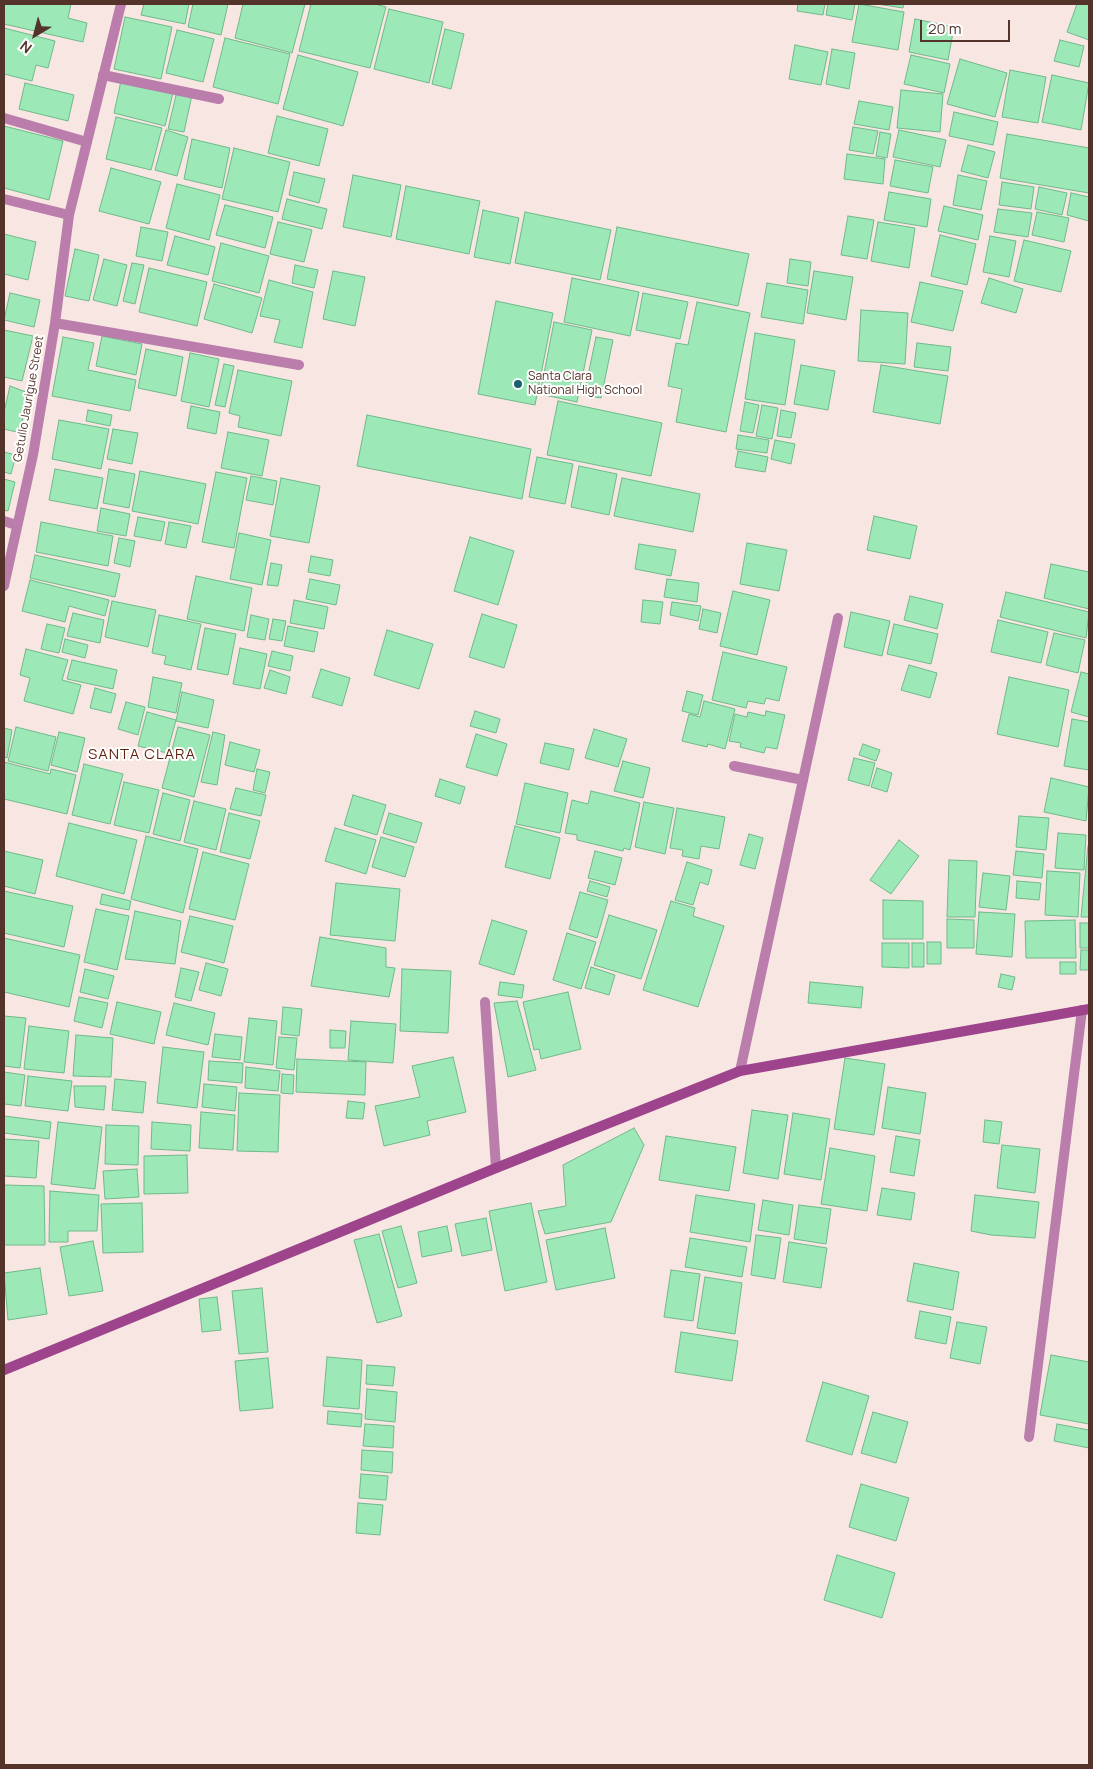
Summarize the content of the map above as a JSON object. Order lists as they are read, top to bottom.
{
  "streets": {
    "street": ["Getullo Jaurigue Street"]
  },
  "districts": ["SANTA CLARA"],
  "places": ["Santa Clara National High School"],
  "scale_bar": "20 m",
  "north": "bottom left"
}
